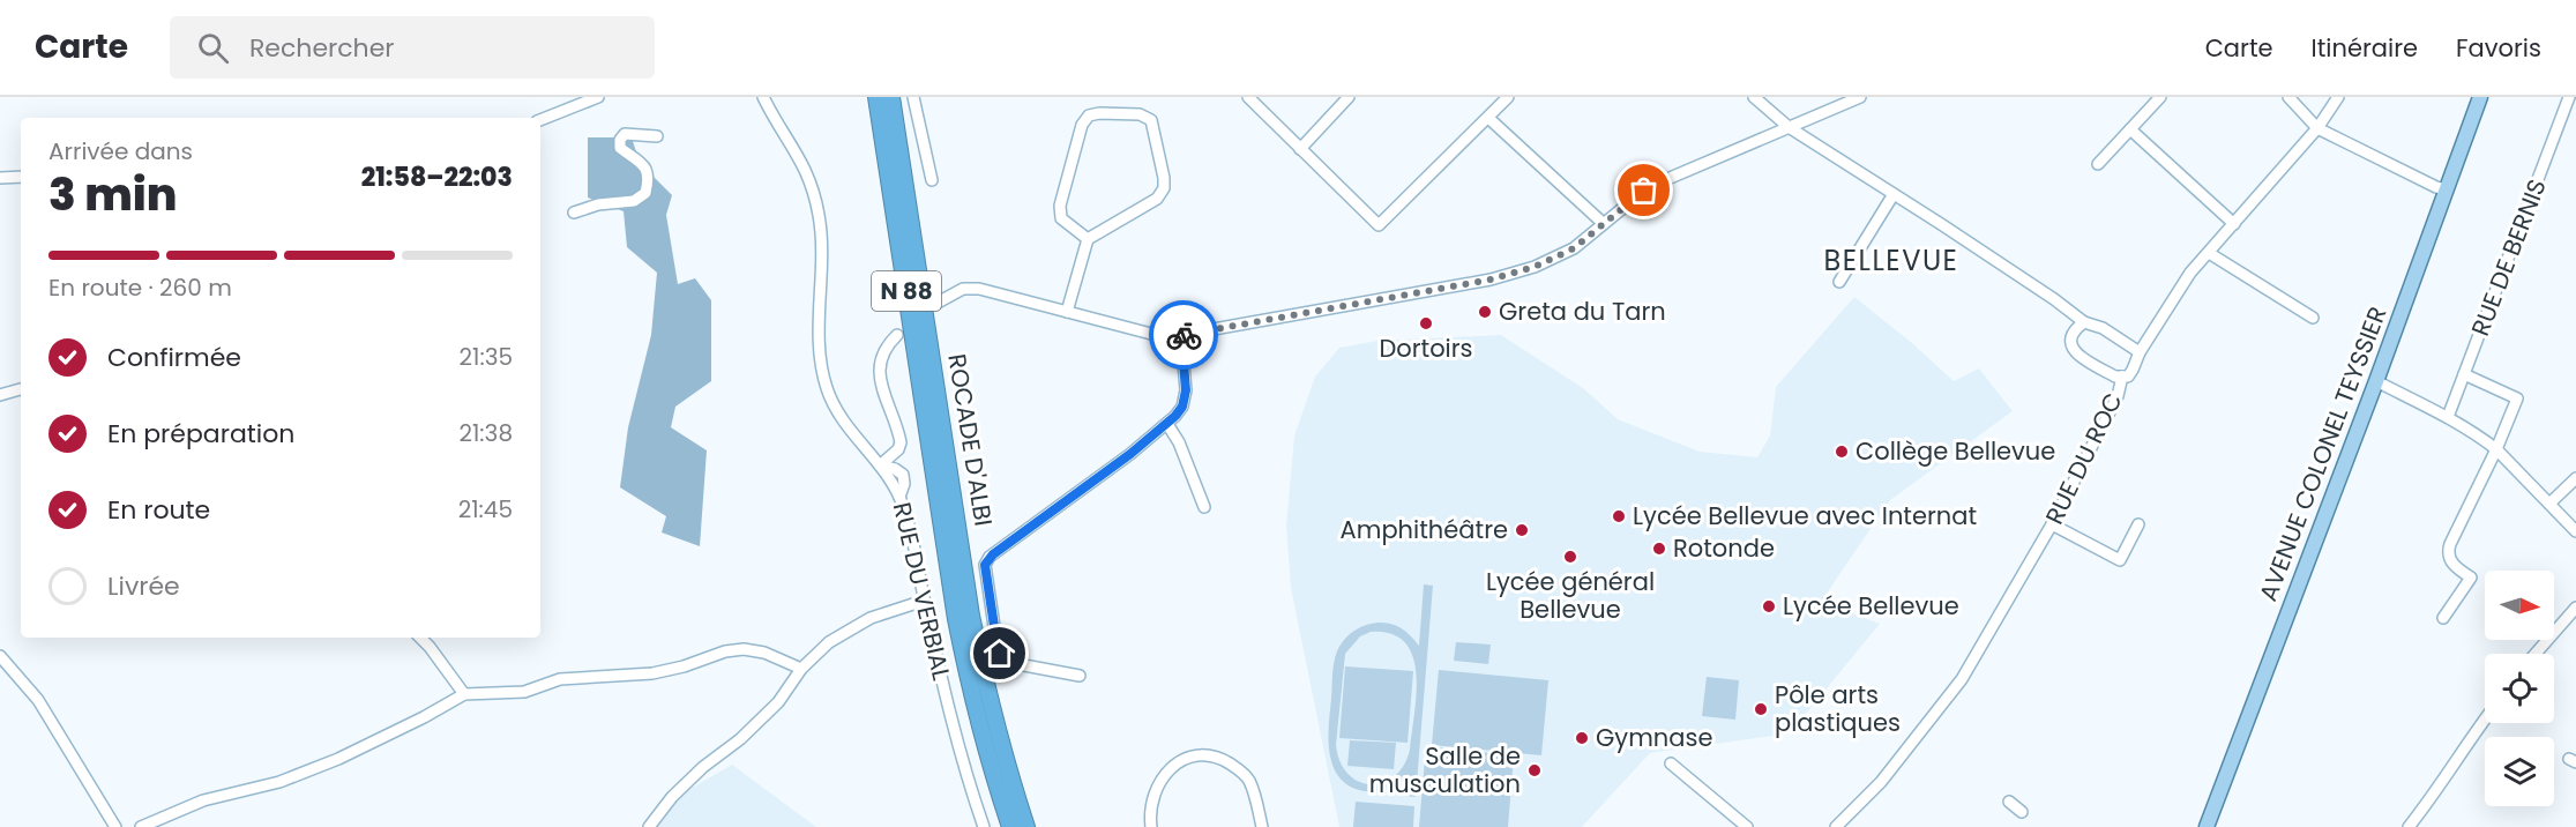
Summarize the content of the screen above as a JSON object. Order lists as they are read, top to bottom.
{
  "streets": {
    "highway": ["N 88", "ROCADE D'ALBI"],
    "main road": ["AVENUE COLONEL TEYSSIER"],
    "street": ["RUE DE BERNIS", "RUE DU ROC", "RUE DU VERBIAL"]
  },
  "districts": ["BELLEVUE"],
  "places": [
    "Greta du Tarn",
    "Dortoirs",
    "Collège Bellevue",
    "Lycée Bellevue avec Internat",
    "Amphithéâtre",
    "Rotonde",
    "Lycée général Bellevue",
    "Lycée Bellevue",
    "Pôle arts plastiques",
    "Gymnase",
    "Salle de musculation"
  ],
  "north": "right",
  "page": {
    "header": "Carte",
    "search": "Rechercher",
    "nav": ["Carte", "Itinéraire", "Favoris"],
    "heading": ["3 min", "Arrivée dans", "21:58–22:03"],
    "bar": "En route · 260 m",
    "list": [
      ["Confirmée", "21:35"],
      ["En préparation", "21:38"],
      ["En route", "21:45"],
      "Livrée"
    ]
  }
}
